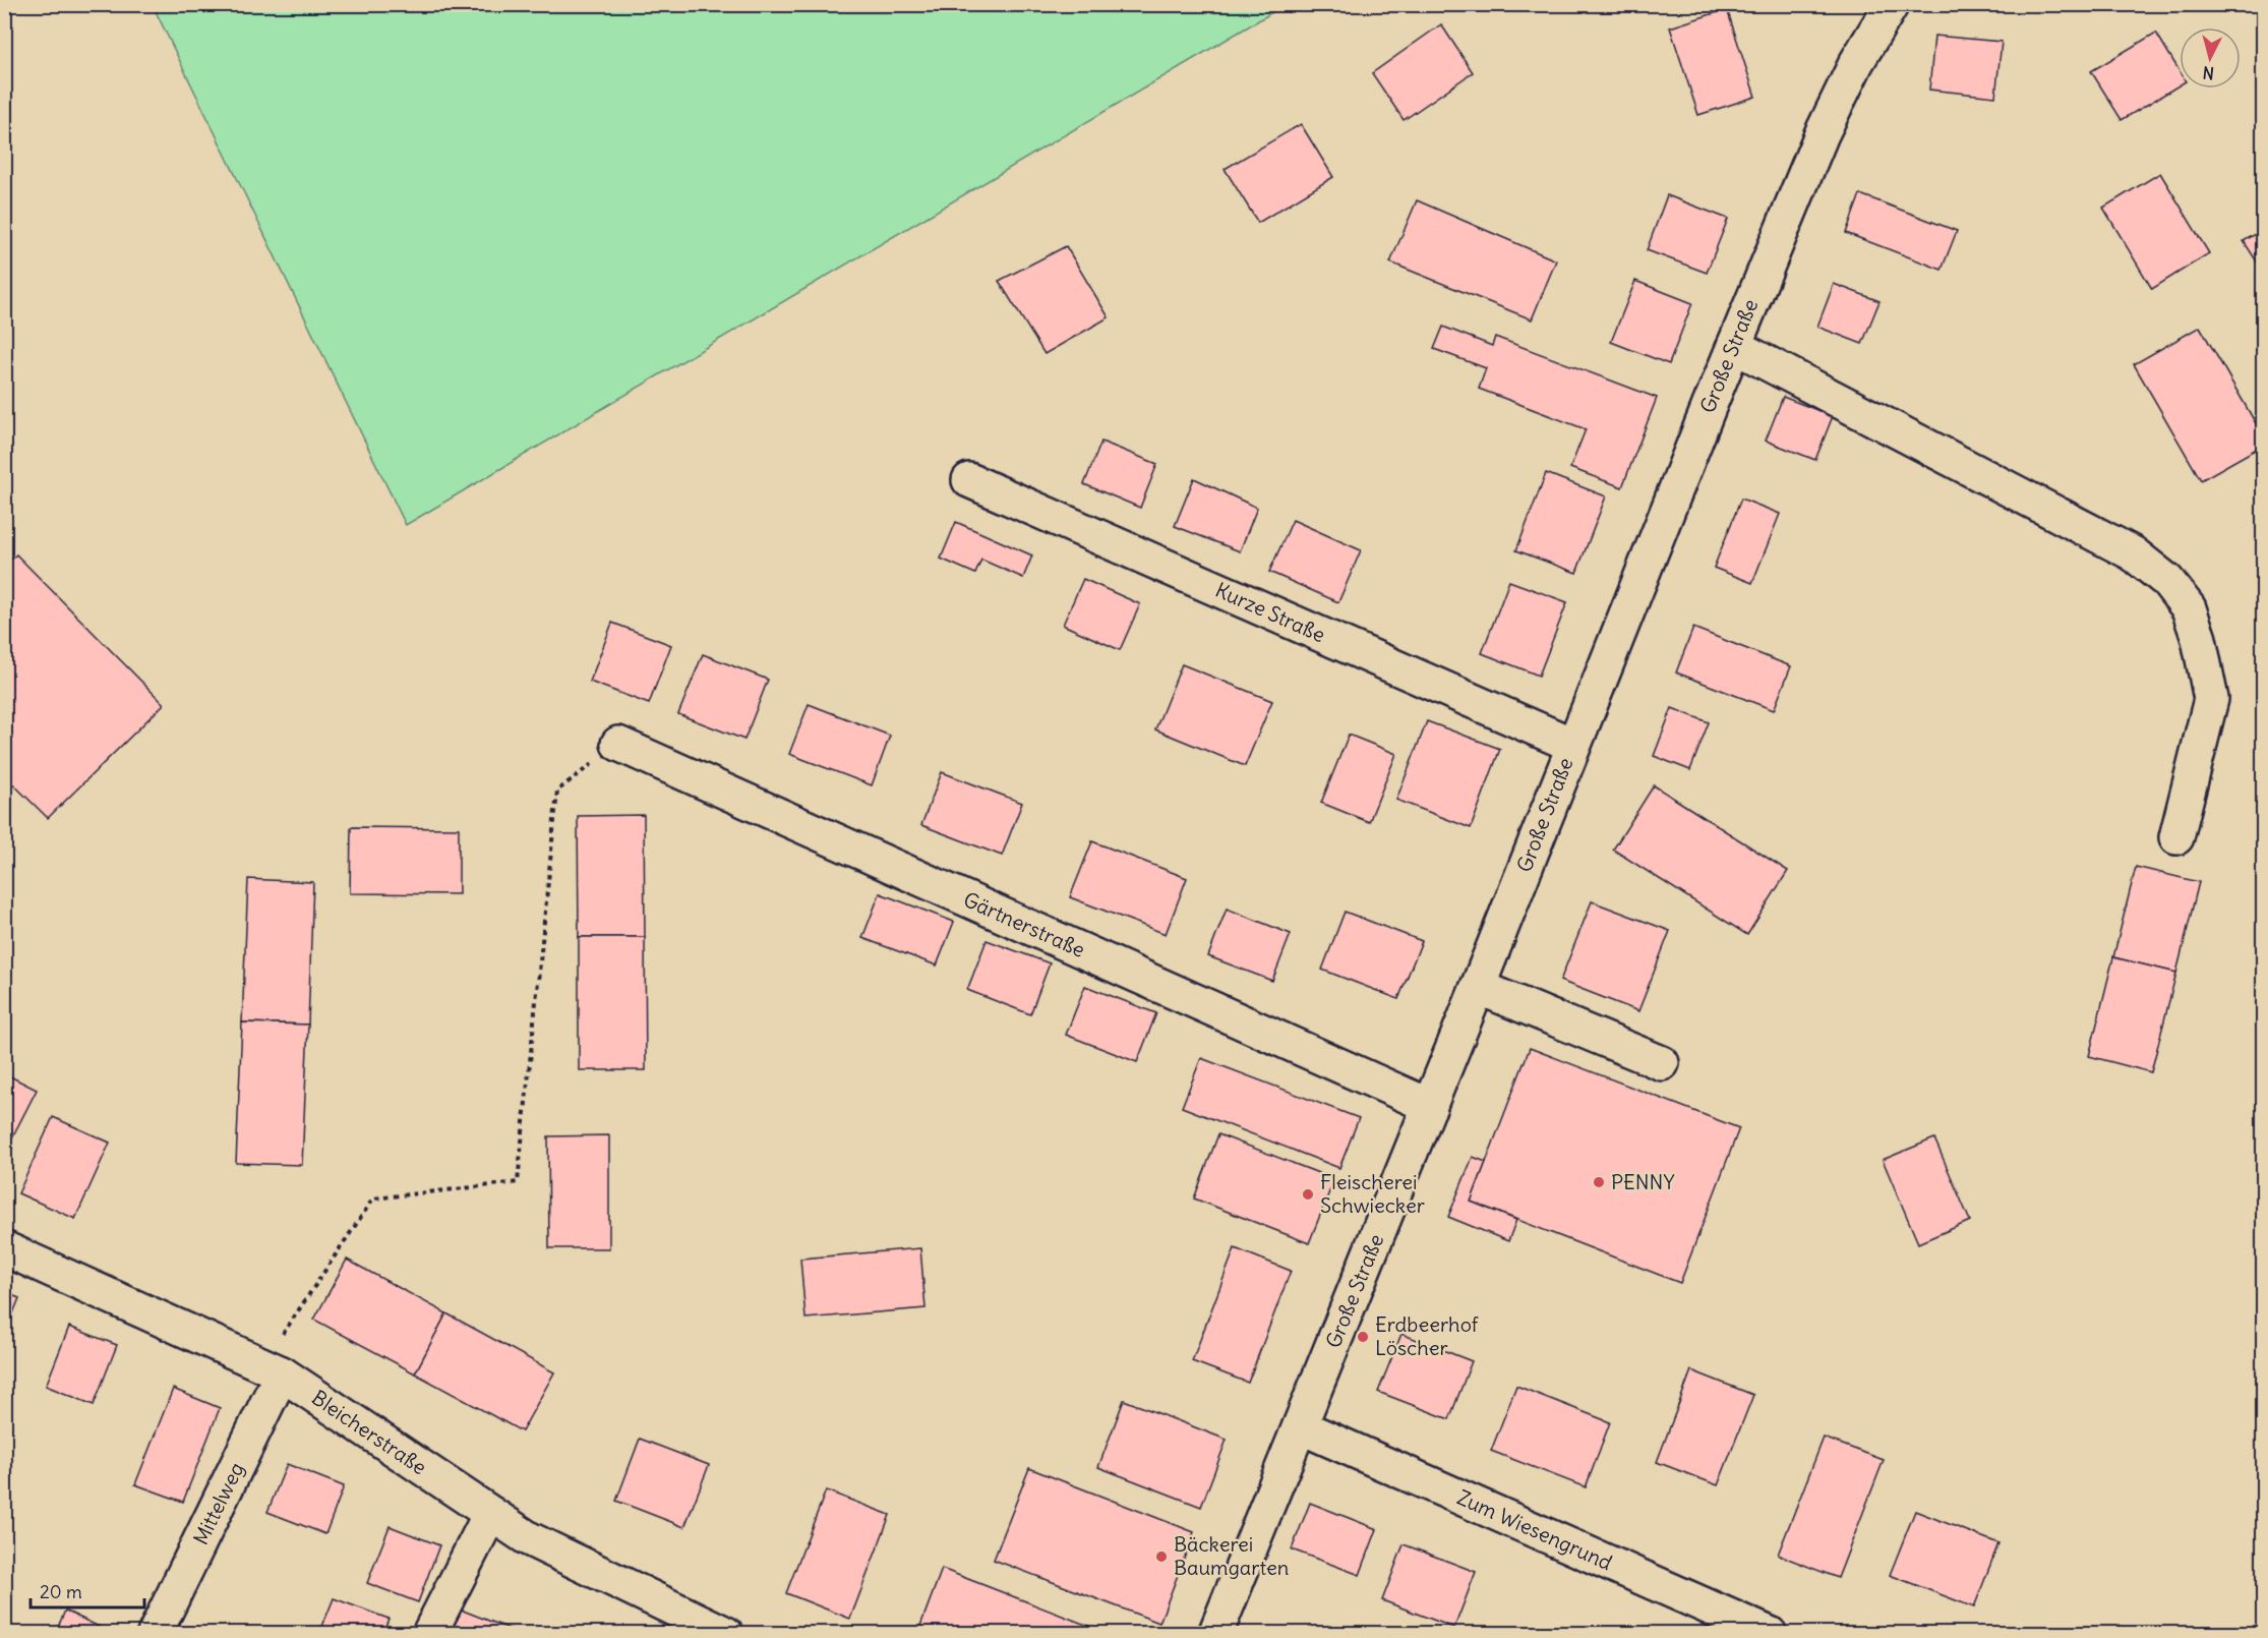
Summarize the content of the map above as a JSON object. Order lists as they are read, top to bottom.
{
  "streets": {
    "street": [
      "Große Straße",
      "Kurze Straße",
      "Gärtnerstraße",
      "Bleicherstraße",
      "Mittelweg",
      "Zum Wiesengrund"
    ]
  },
  "crossings": [
    ["Große Straße", "Kurze Straße"],
    ["Große Straße", "Gärtnerstraße"],
    ["Große Straße", "Zum Wiesengrund"],
    ["Bleicherstraße", "Mittelweg"]
  ],
  "places": [
    "PENNY",
    "Fleischerei Schwiecker",
    "Erdbeerhof Löscher",
    "Bäckerei Baumgarten"
  ],
  "scale_bar": "20 m",
  "north": "bottom"
}
